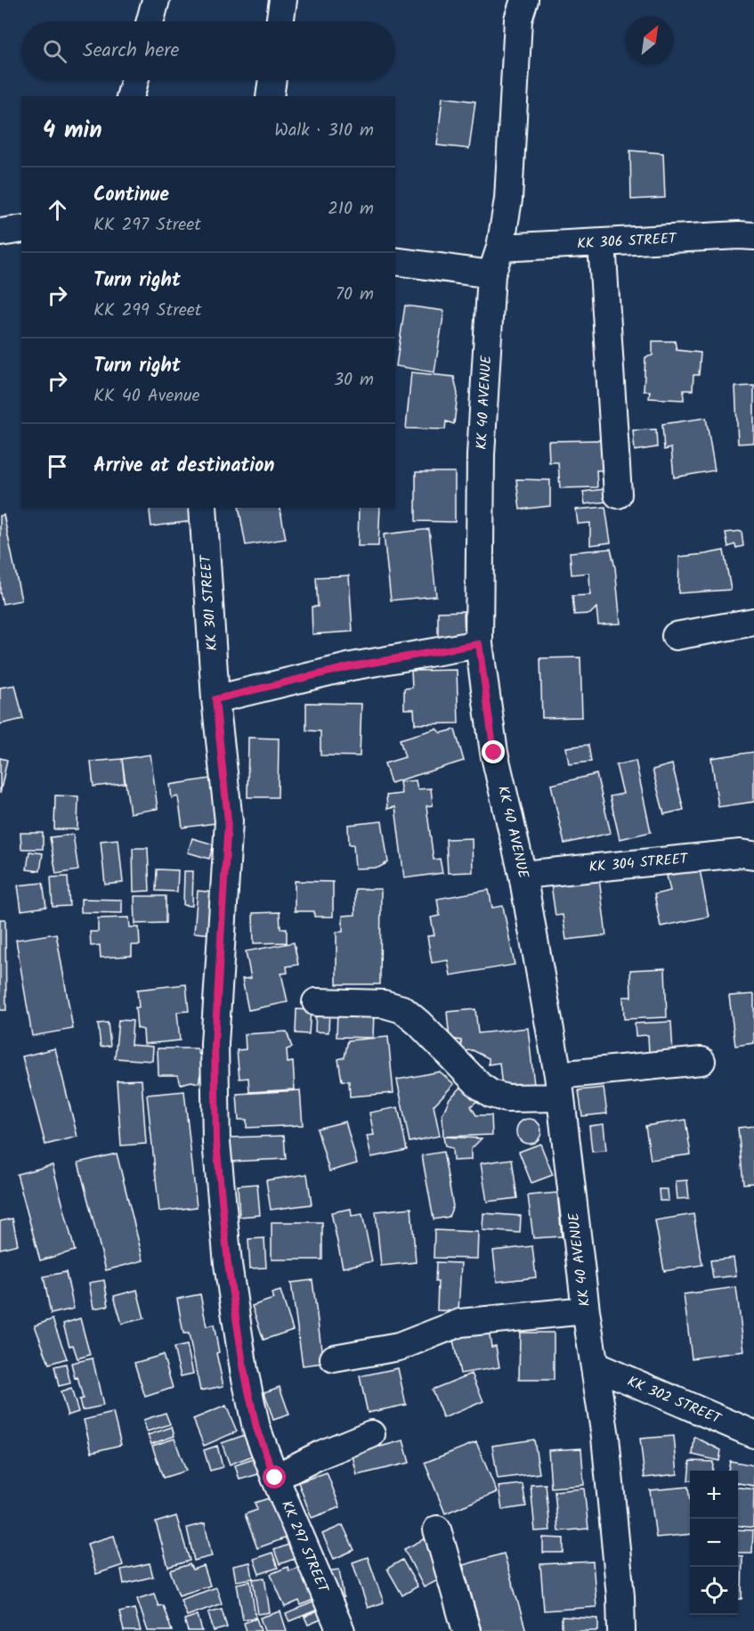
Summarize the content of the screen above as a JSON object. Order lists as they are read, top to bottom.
{
  "streets": {
    "street": [
      "KK 306 STREET",
      "KK 40 AVENUE",
      "KK 301 STREET",
      "KK 304 STREET",
      "KK 302 STREET",
      "KK 297 STREET"
    ]
  },
  "crossings": [
    ["KK 306 STREET", "KK 40 AVENUE"],
    ["KK 40 AVENUE", "KK 304 STREET"],
    ["KK 40 AVENUE", "KK 302 STREET"],
    ["KK 301 STREET", "KK 297 STREET"]
  ],
  "north": "top right",
  "page": {
    "search": "Search here",
    "heading": ["4 min", "Walk · 310 m"],
    "list": [
      ["Continue", "KK 297 Street", "210 m"],
      ["Turn right", "KK 299 Street", "70 m"],
      ["Turn right", "KK 40 Avenue", "30 m"],
      "Arrive at destination"
    ],
    "map_buttons": ["+", "−"]
  }
}
